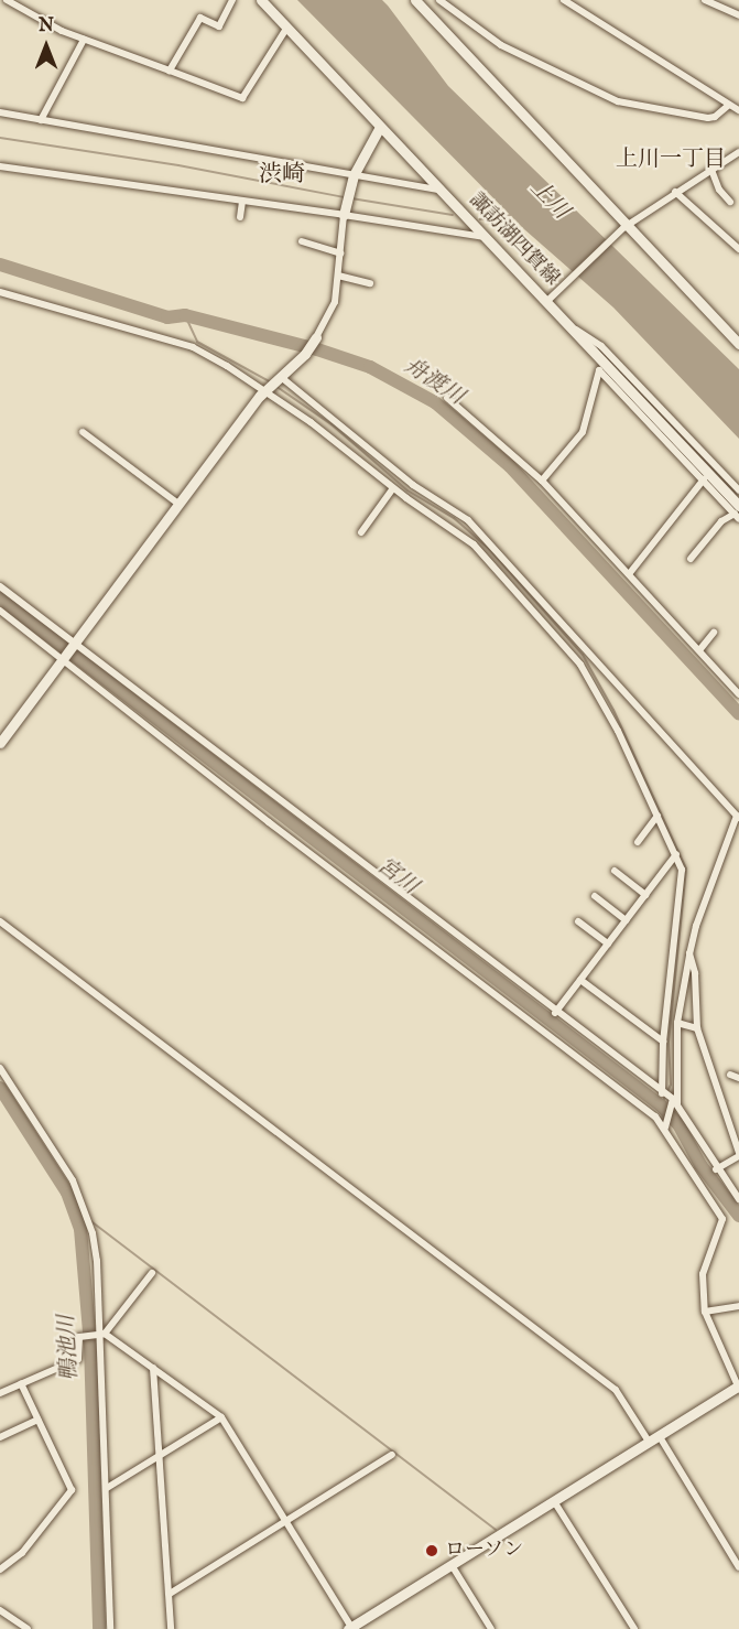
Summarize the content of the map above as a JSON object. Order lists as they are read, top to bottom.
{
  "streets": {
    "street": ["諏訪湖四賀線"]
  },
  "districts": ["上川一丁目", "渋崎"],
  "water": [
    "上川",
    "舟渡川",
    "宮川",
    "鴨池川"
  ],
  "places": ["ローソン"],
  "north": "top"
}
